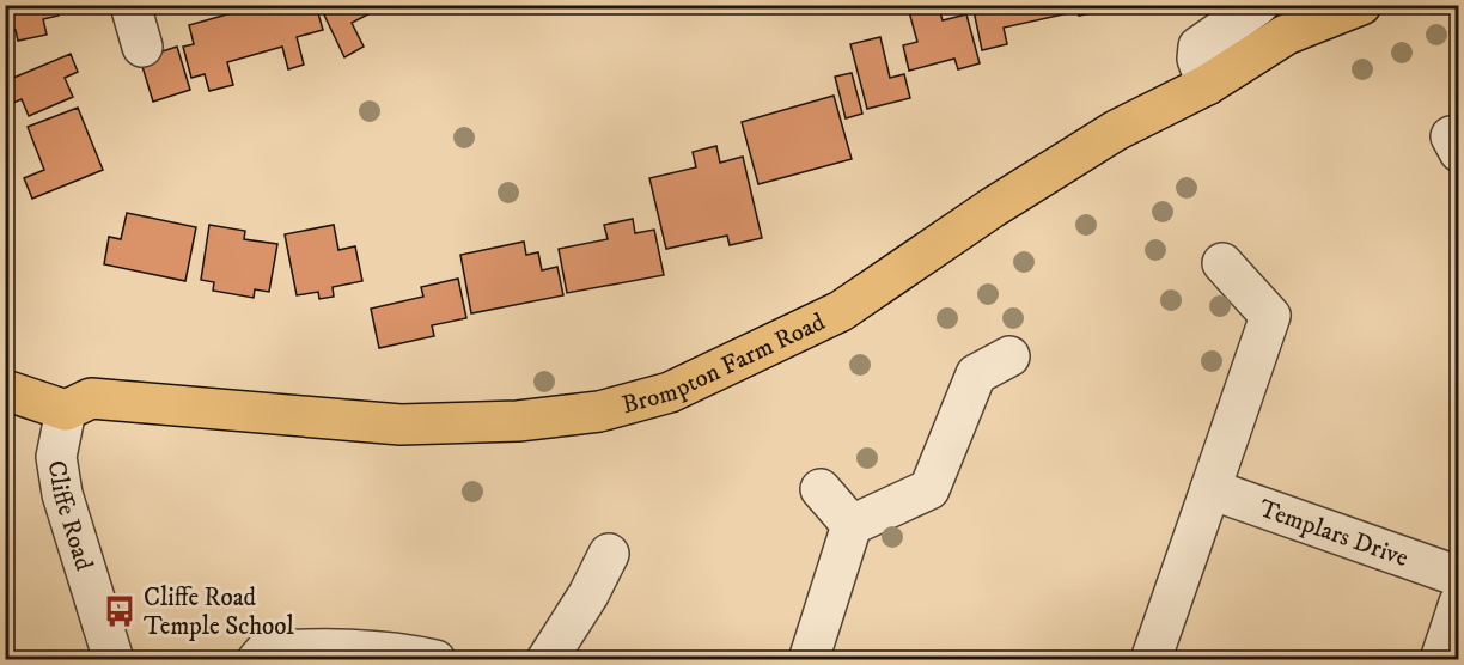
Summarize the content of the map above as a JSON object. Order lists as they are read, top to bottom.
{
  "streets": {
    "main road": ["Brompton Farm Road"],
    "street": ["Cliffe Road", "Templars Drive"]
  },
  "crossings": [
    ["Brompton Farm Road", "Cliffe Road"]
  ],
  "places": {
    "bus stop": ["Cliffe Road Temple School"]
  }
}
